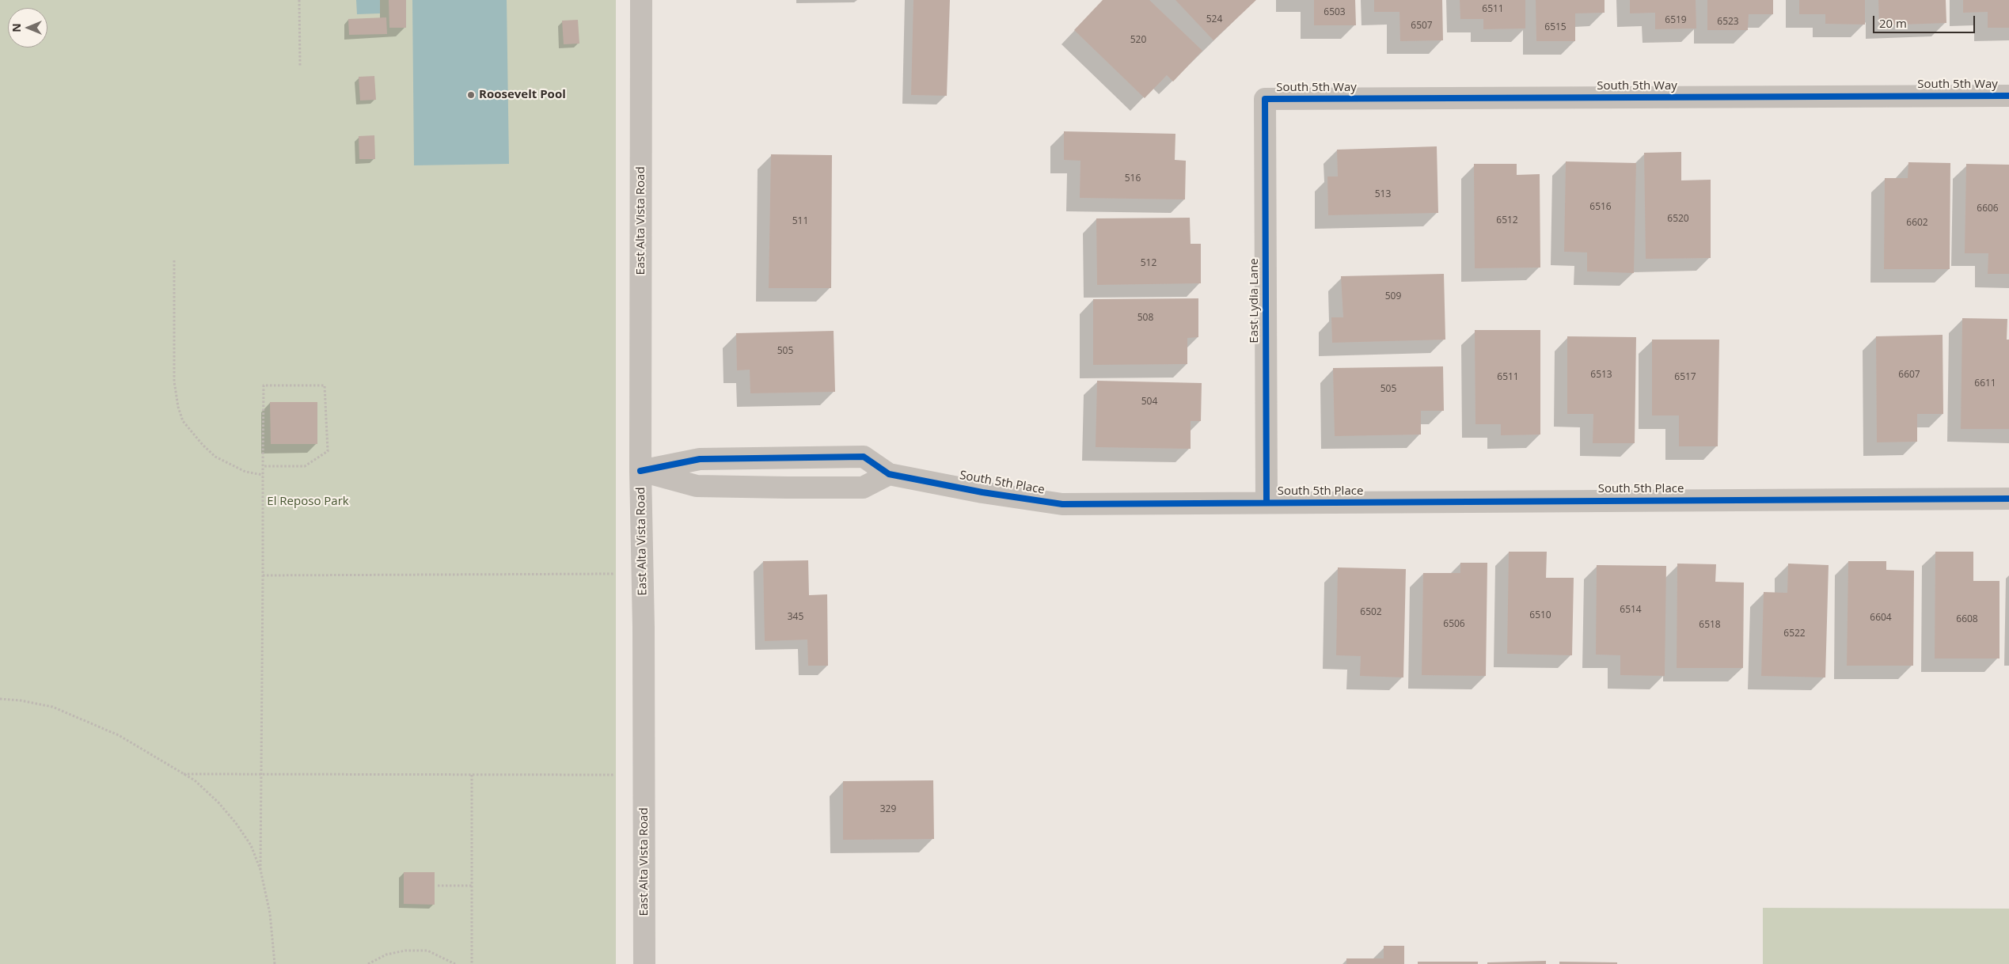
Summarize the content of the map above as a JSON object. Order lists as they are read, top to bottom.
{
  "streets": {
    "street": [
      "South 5th Way",
      "East Alta Vista Road",
      "East Lydia Lane",
      "South 5th Place"
    ]
  },
  "crossings": [
    ["South 5th Way", "East Lydia Lane"],
    ["East Alta Vista Road", "South 5th Place"],
    ["East Lydia Lane", "South 5th Place"]
  ],
  "parks": ["El Reposo Park"],
  "places": ["Roosevelt Pool"],
  "house_numbers": [
    "6511",
    "6503",
    "524",
    "6519",
    "6523",
    "6507",
    "6515",
    "520",
    "516",
    "513",
    "6516",
    "6606",
    "6520",
    "6512",
    "511",
    "6602",
    "512",
    "509",
    "508",
    "505",
    "6513",
    "6607",
    "6511",
    "6517",
    "6611",
    "505",
    "504",
    "6514",
    "6502",
    "6510",
    "345",
    "6604",
    "6608",
    "6506",
    "6518",
    "6522",
    "329"
  ],
  "scale_bar": "20 m",
  "north": "left"
}
